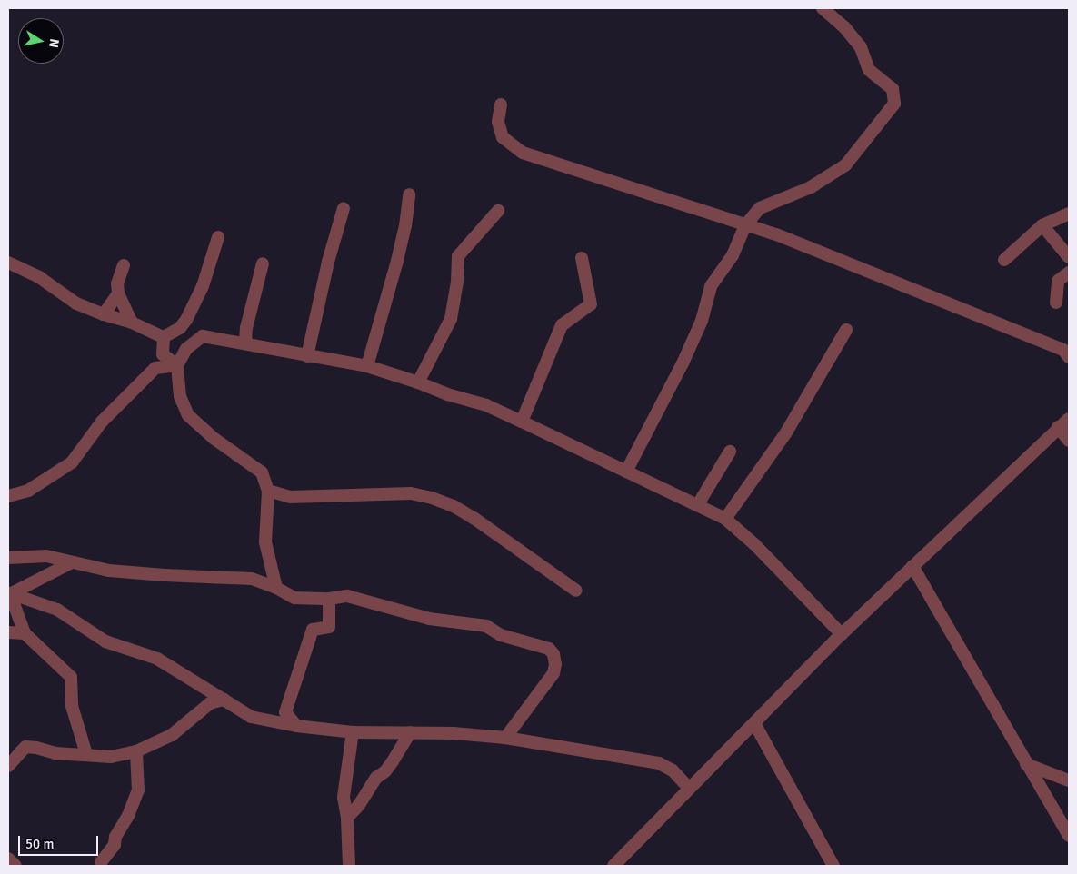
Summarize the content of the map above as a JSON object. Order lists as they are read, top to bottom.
{
  "scale_bar": "50 m",
  "north": "right"
}
